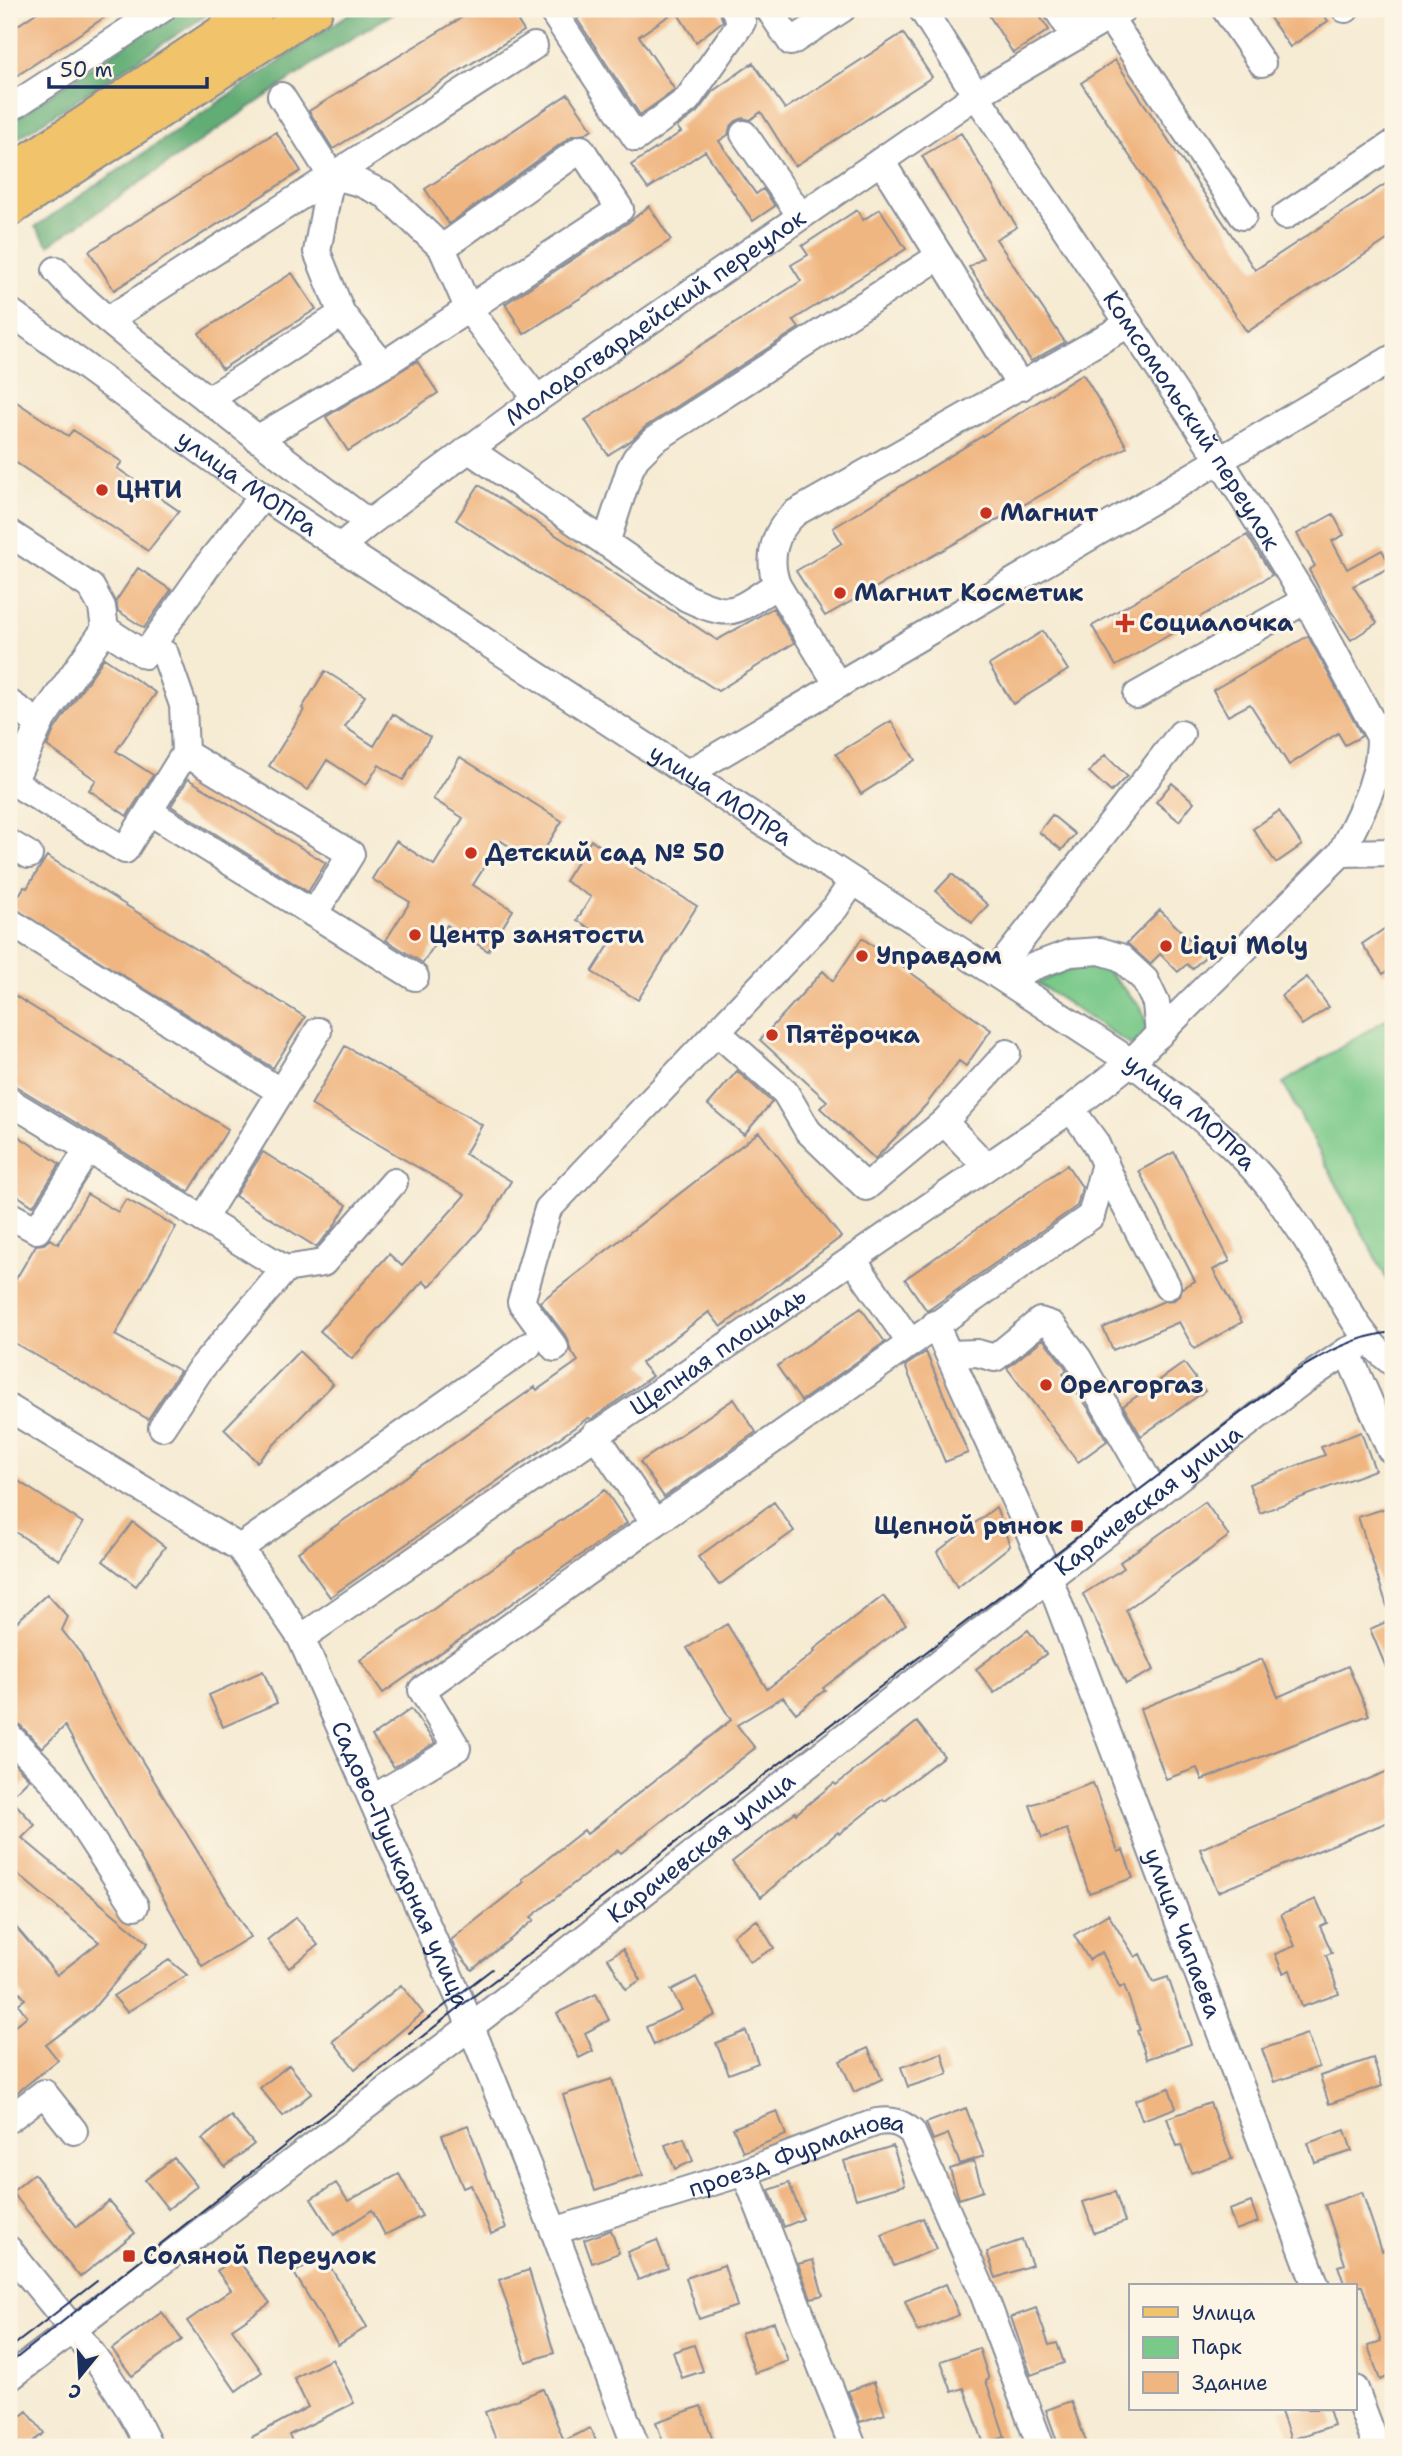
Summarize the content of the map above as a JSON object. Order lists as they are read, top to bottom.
{
  "streets": {
    "street": [
      "Молодогвардейский переулок",
      "Комсомольский переулок",
      "улица МОПРа",
      "Щепная площадь",
      "Карачевская улица",
      "Садово-Пушкарная улица",
      "улица Чапаева",
      "проезд Фурманова"
    ]
  },
  "crossings": [
    ["Молодогвардейский переулок", "Комсомольский переулок"],
    ["Молодогвардейский переулок", "улица МОПРа"],
    ["Комсомольский переулок", "Щепная площадь"],
    ["улица МОПРа", "Щепная площадь"],
    ["улица МОПРа", "Карачевская улица"],
    ["Щепная площадь", "Садово-Пушкарная улица"],
    ["Карачевская улица", "Садово-Пушкарная улица"],
    ["Карачевская улица", "улица Чапаева"],
    ["Садово-Пушкарная улица", "проезд Фурманова"]
  ],
  "places": {
    "other": [
      "ЦНТИ",
      "Магнит",
      "Магнит Косметик",
      "Детский сад № 50",
      "Центр занятости",
      "Liqui Moly",
      "Управдом",
      "Пятёрочка",
      "Орелгоргаз"
    ],
    "health": ["Социалочка"],
    "transit": ["Щепной рынок", "Соляной Переулок"]
  },
  "legend": ["Улица", "Парк", "Здание"],
  "scale_bar": "50 m",
  "north": "bottom"
}
